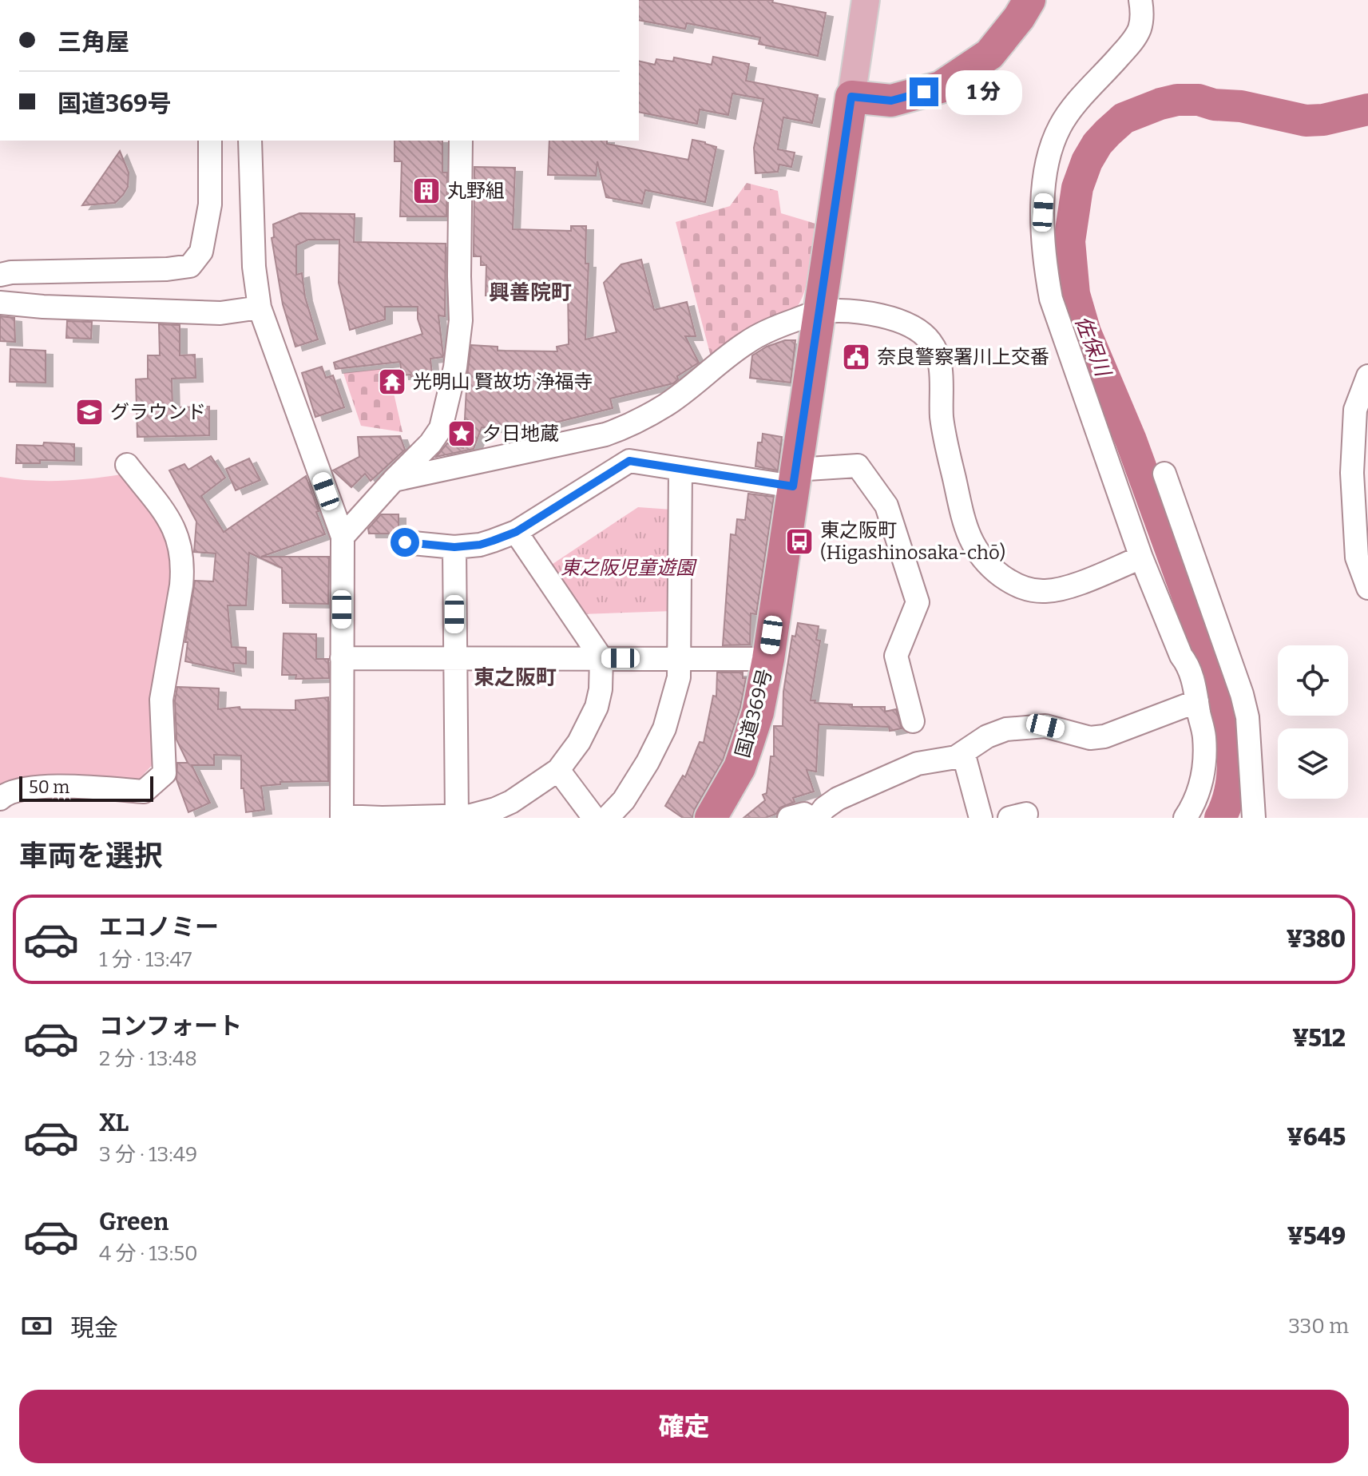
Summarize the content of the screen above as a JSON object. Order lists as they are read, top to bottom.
{
  "streets": {
    "highway": ["国道369号"]
  },
  "districts": ["興善院町", "東之阪町"],
  "water": ["佐保川"],
  "parks": ["東之阪児童遊園"],
  "places": {
    "building": ["丸野組"],
    "public building": ["奈良警察署川上交番"],
    "temple": ["光明山 賢故坊 浄福寺"],
    "school or university": ["グラウンド"],
    "place": ["夕日地蔵"],
    "bus stop": ["東之阪町 (Higashinosaka-chō)"]
  },
  "scale_bar": "50 m",
  "page": {
    "banner": ["三角屋", "国道369号"],
    "bubble": "1 分",
    "scale": "50 m",
    "heading": "車両を選択",
    "list": [
      {
        "name": "エコノミー",
        "note": "1 分 · 13:47",
        "value": "¥380"
      },
      {
        "name": "コンフォート",
        "note": "2 分 · 13:48",
        "value": "¥512"
      },
      {
        "name": "XL",
        "note": "3 分 · 13:49",
        "value": "¥645"
      },
      {
        "name": "Green",
        "note": "4 分 · 13:50",
        "value": "¥549"
      }
    ],
    "pay": ["現金", "330 m"],
    "buttons": "確定"
  }
}
